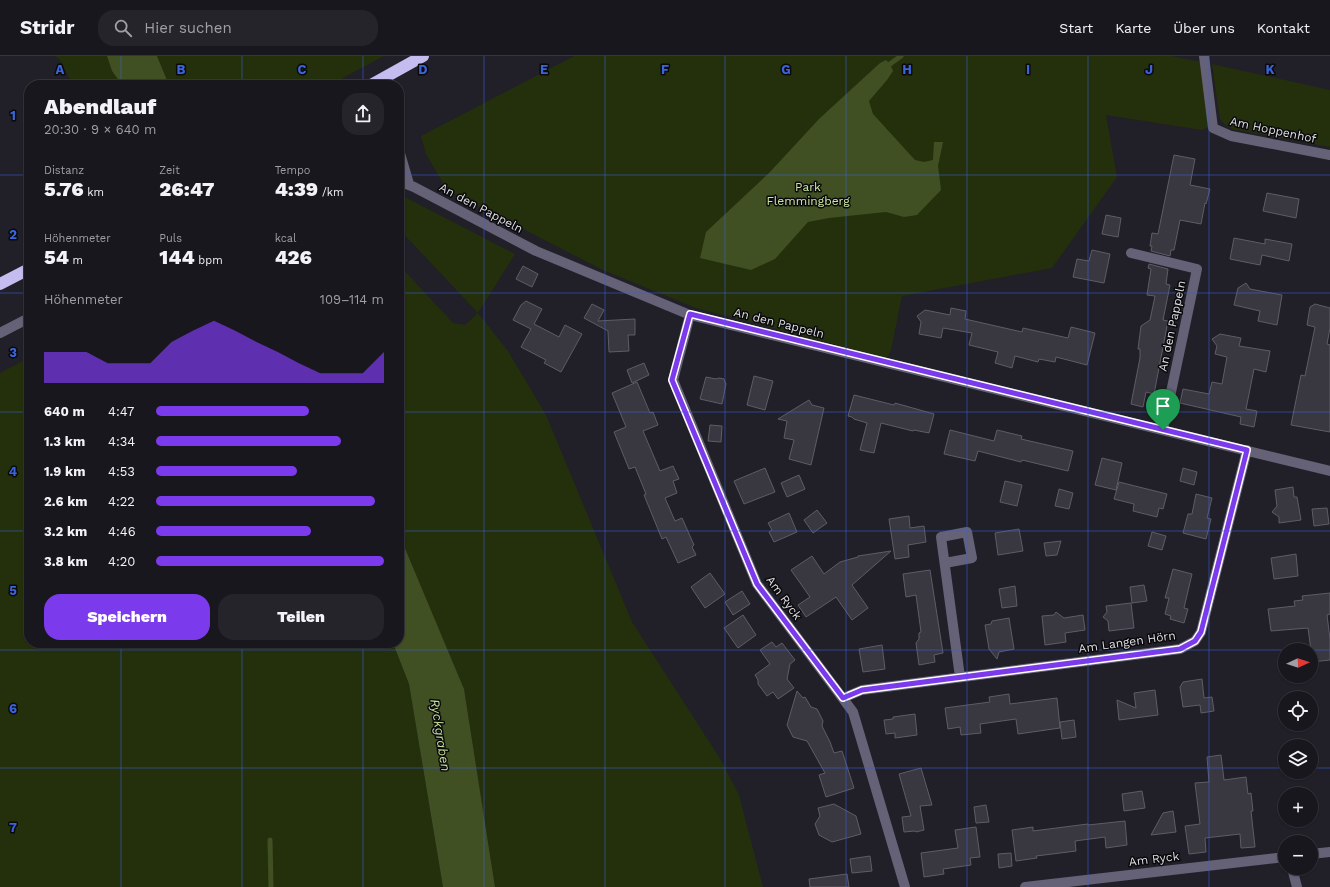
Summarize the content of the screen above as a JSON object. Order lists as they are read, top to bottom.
{
  "streets": {
    "street": [
      "Am Hoppenhof",
      "An den Pappeln",
      "Am Ryck",
      "Am Langen Hörn"
    ]
  },
  "crossings": [
    ["An den Pappeln", "Am Ryck"],
    ["An den Pappeln", "Am Langen Hörn"],
    ["Am Ryck", "Am Langen Hörn"]
  ],
  "water": ["Ryckgraben"],
  "parks": ["Park Flemmingberg"],
  "north": "right",
  "page": {
    "header": "Stridr",
    "search": "Hier suchen",
    "nav": [
      "Start",
      "Karte",
      "Über uns",
      "Kontakt"
    ],
    "heading": ["Abendlauf", "20:30 · 9 × 640 m"],
    "stats": [
      ["Distanz", "5.76 km"],
      ["Zeit", "26:47"],
      ["Tempo", "4:39 /km"],
      ["Höhenmeter", "54 m"],
      ["Puls", "144 bpm"],
      ["kcal", "426"]
    ],
    "chart": ["Höhenmeter", "109–114 m"],
    "list": [
      {
        "name": "640 m",
        "note": "4:47"
      },
      {
        "name": "1.3 km",
        "note": "4:34"
      },
      {
        "name": "1.9 km",
        "note": "4:53"
      },
      {
        "name": "2.6 km",
        "note": "4:22"
      },
      {
        "name": "3.2 km",
        "note": "4:46"
      },
      {
        "name": "3.8 km",
        "note": "4:20"
      }
    ],
    "buttons": ["Speichern", "Teilen"],
    "map_buttons": ["+", "−"]
  },
  "grid": {
    "columns": [
      "A",
      "B",
      "C",
      "D",
      "E",
      "F",
      "G",
      "H",
      "I",
      "J",
      "K"
    ],
    "rows": [
      "1",
      "2",
      "3",
      "4",
      "5",
      "6",
      "7"
    ]
  }
}
